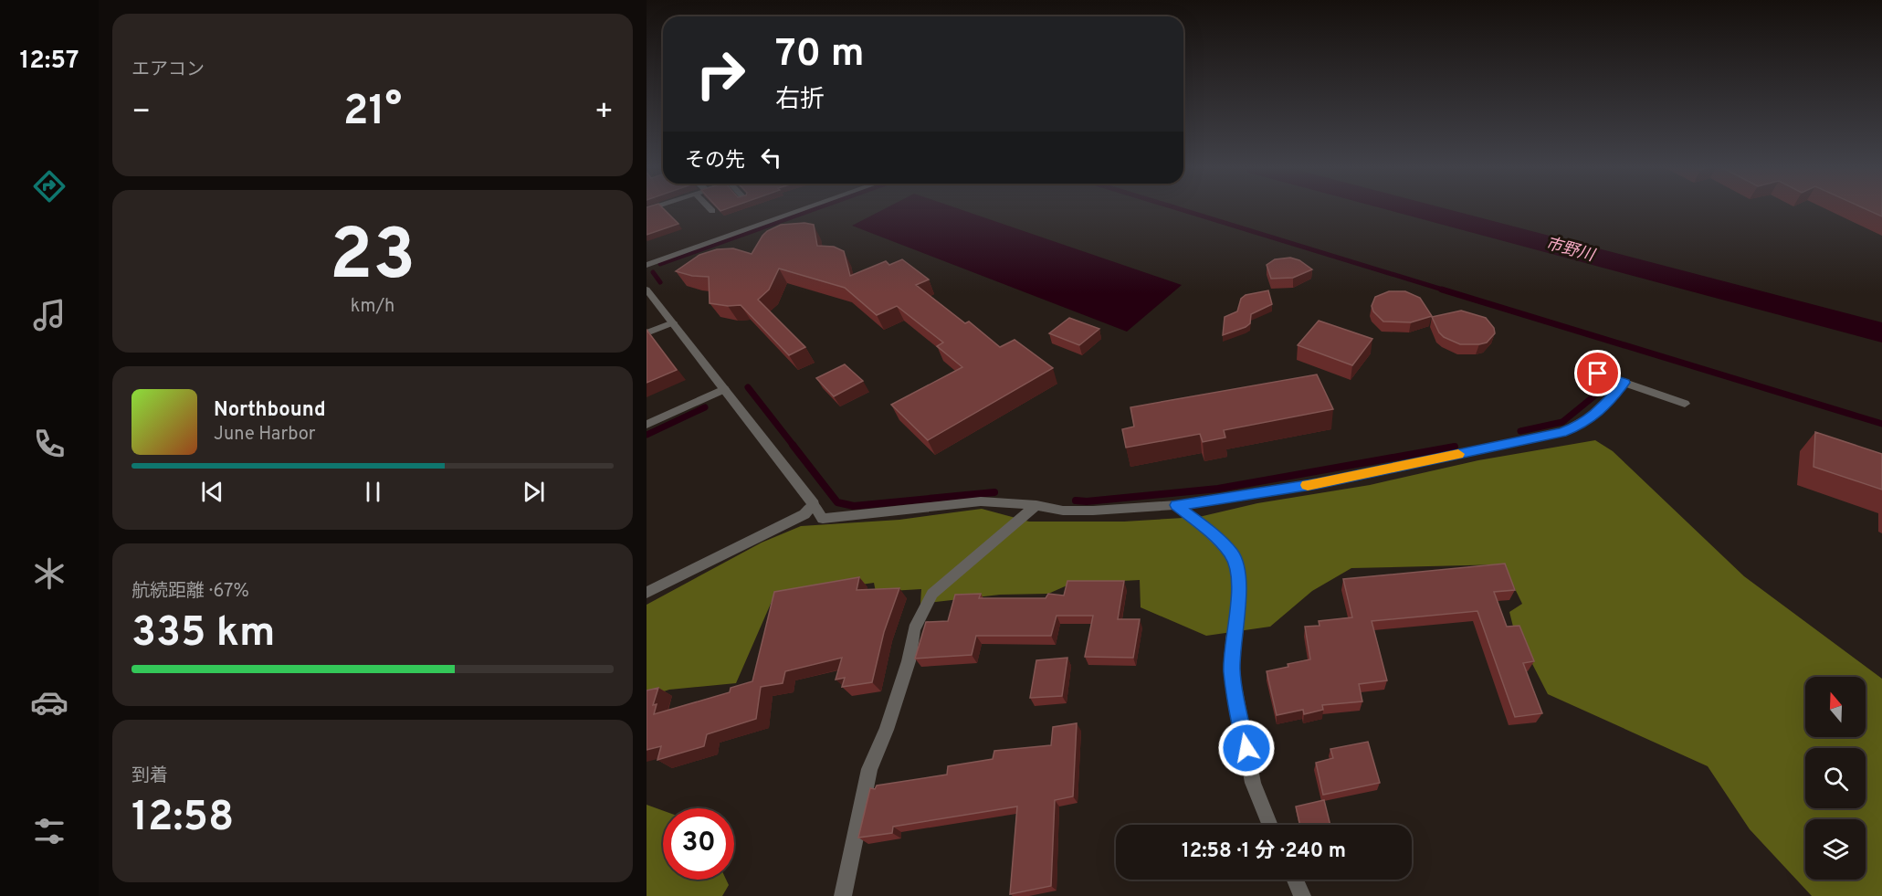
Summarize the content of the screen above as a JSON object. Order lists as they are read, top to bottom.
{
  "water": ["市野川"],
  "north": "top",
  "page": {
    "tabs": "12:57",
    "tile": [
      "エアコン",
      ["23", "km/h"],
      ["航続距離 · 67%", "335 km"],
      ["到着", "12:58"]
    ],
    "turn": ["70 m", "右折"],
    "heat": ["−", "21°", "+"],
    "then": "その先",
    "song": ["Northbound", "June Harbor"],
    "limit": "30",
    "trip": "12:58 · 1 分 · 240 m"
  }
}
